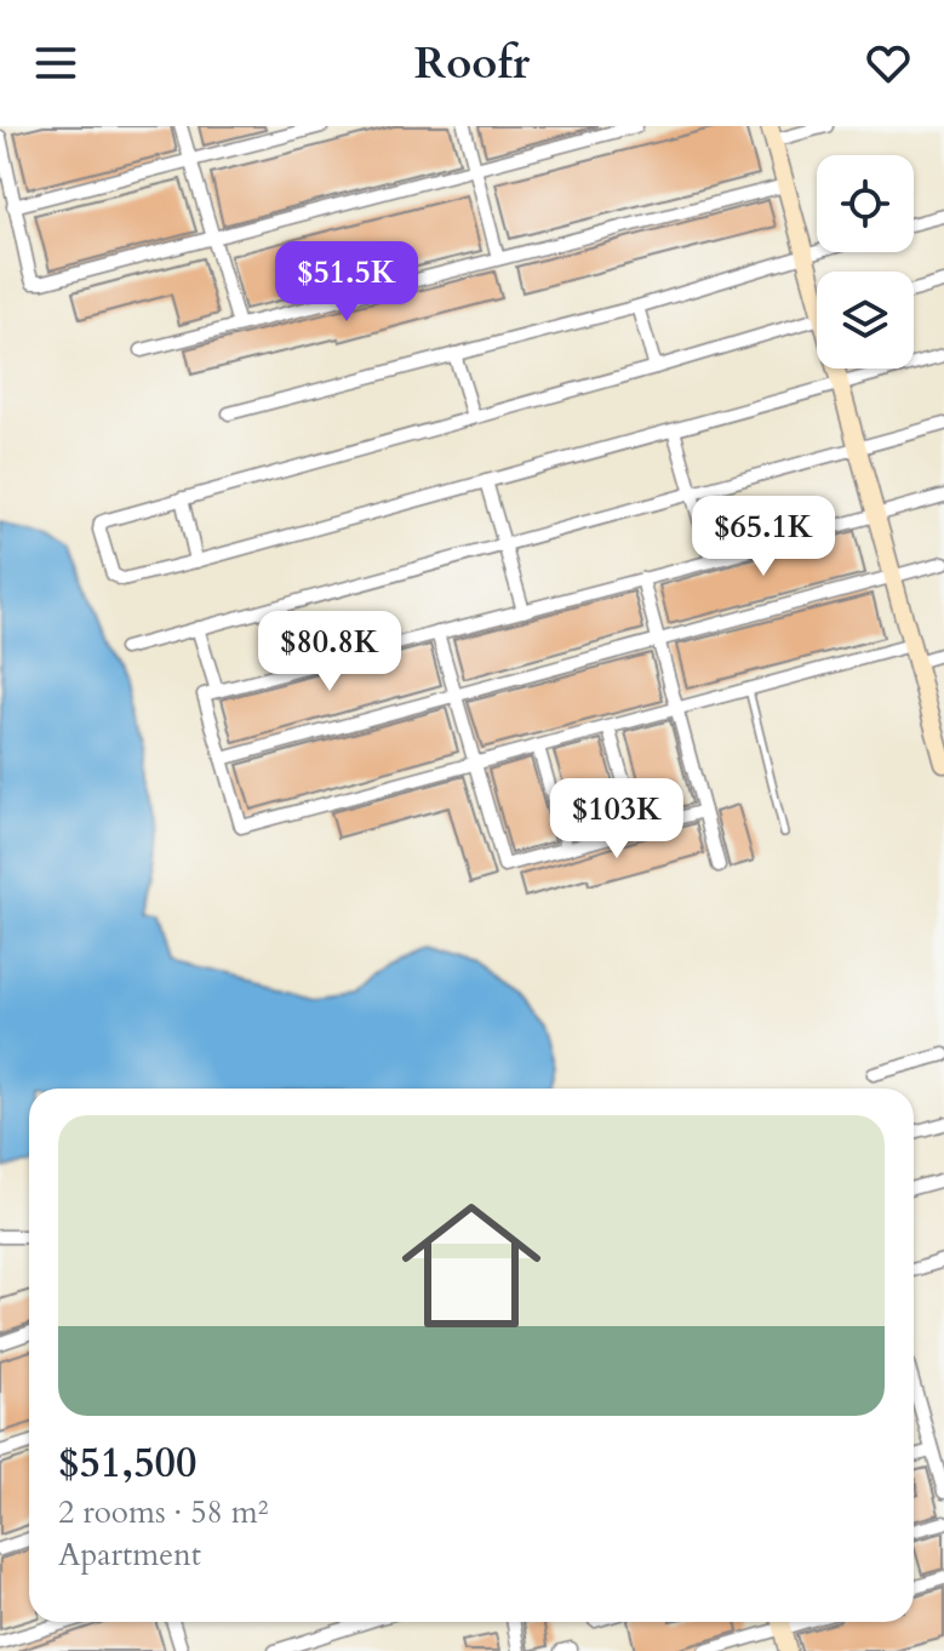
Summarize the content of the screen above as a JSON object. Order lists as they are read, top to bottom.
{
  "page": {
    "header": "Roofr",
    "price": [
      "$51.5K",
      "$65.1K",
      "$80.8K",
      "$103K"
    ],
    "list": [
      {
        "name": "$51,500",
        "note": "2 rooms · 58 m² · Apartment"
      }
    ]
  }
}
